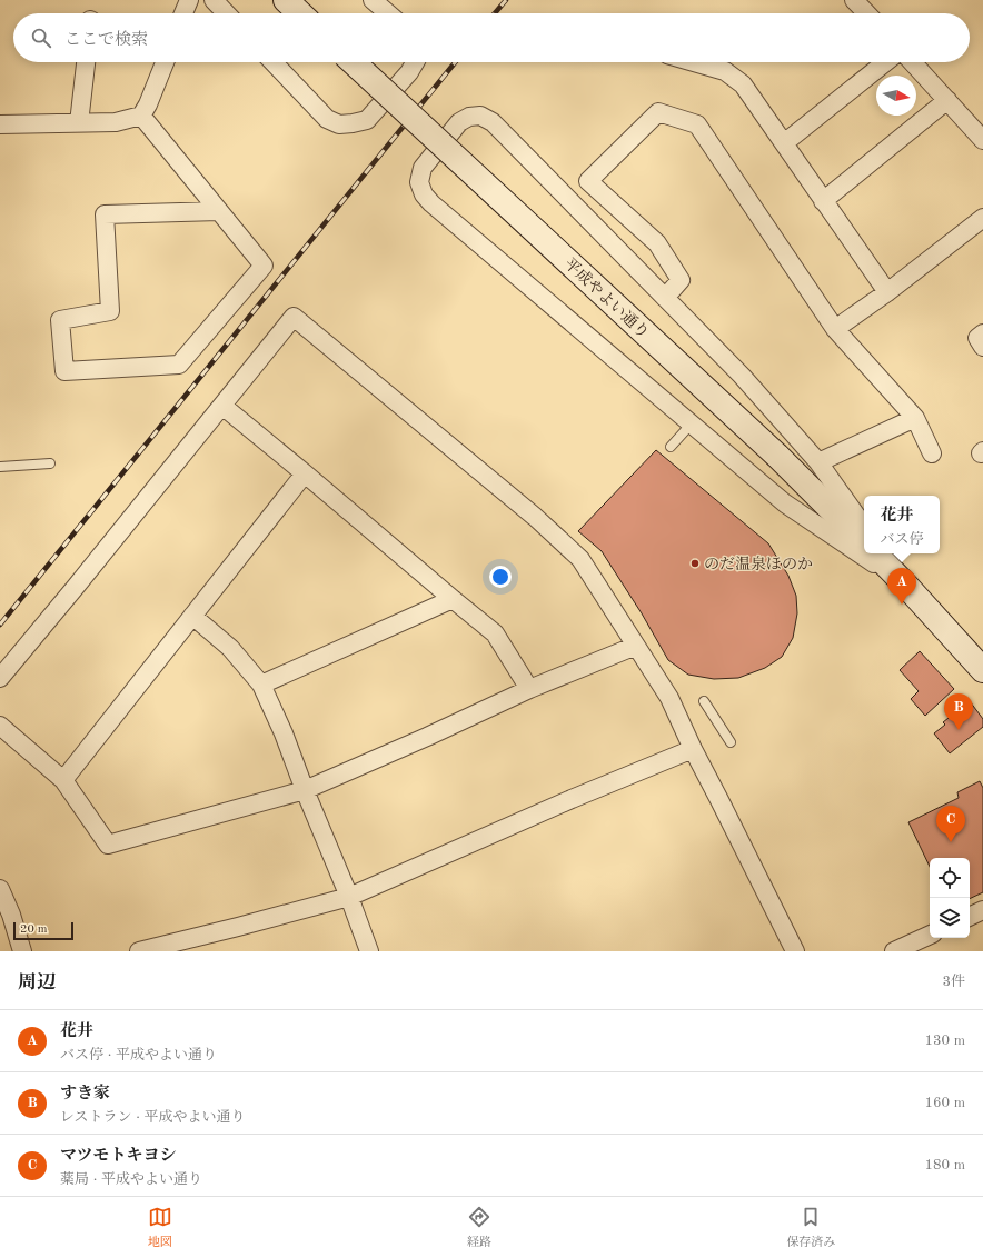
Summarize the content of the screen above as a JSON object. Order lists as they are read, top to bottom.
{
  "streets": {
    "street": ["平成やよい通り"]
  },
  "places": ["のだ温泉ほのか"],
  "scale_bar": "20 m",
  "north": "right",
  "page": {
    "search": "ここで検索",
    "popup": ["花井", "バス停"],
    "pins": ["A", "B", "C"],
    "scale": "20 m",
    "heading": ["周辺", "3件"],
    "list": [
      {
        "mark": "A",
        "name": "花井",
        "note": "バス停 · 平成やよい通り",
        "value": "130 m"
      },
      {
        "mark": "B",
        "name": "すき家",
        "note": "レストラン · 平成やよい通り",
        "value": "160 m"
      },
      {
        "mark": "C",
        "name": "マツモトキヨシ",
        "note": "薬局 · 平成やよい通り",
        "value": "180 m"
      }
    ],
    "nav": ["地図", "経路", "保存済み"]
  }
}
